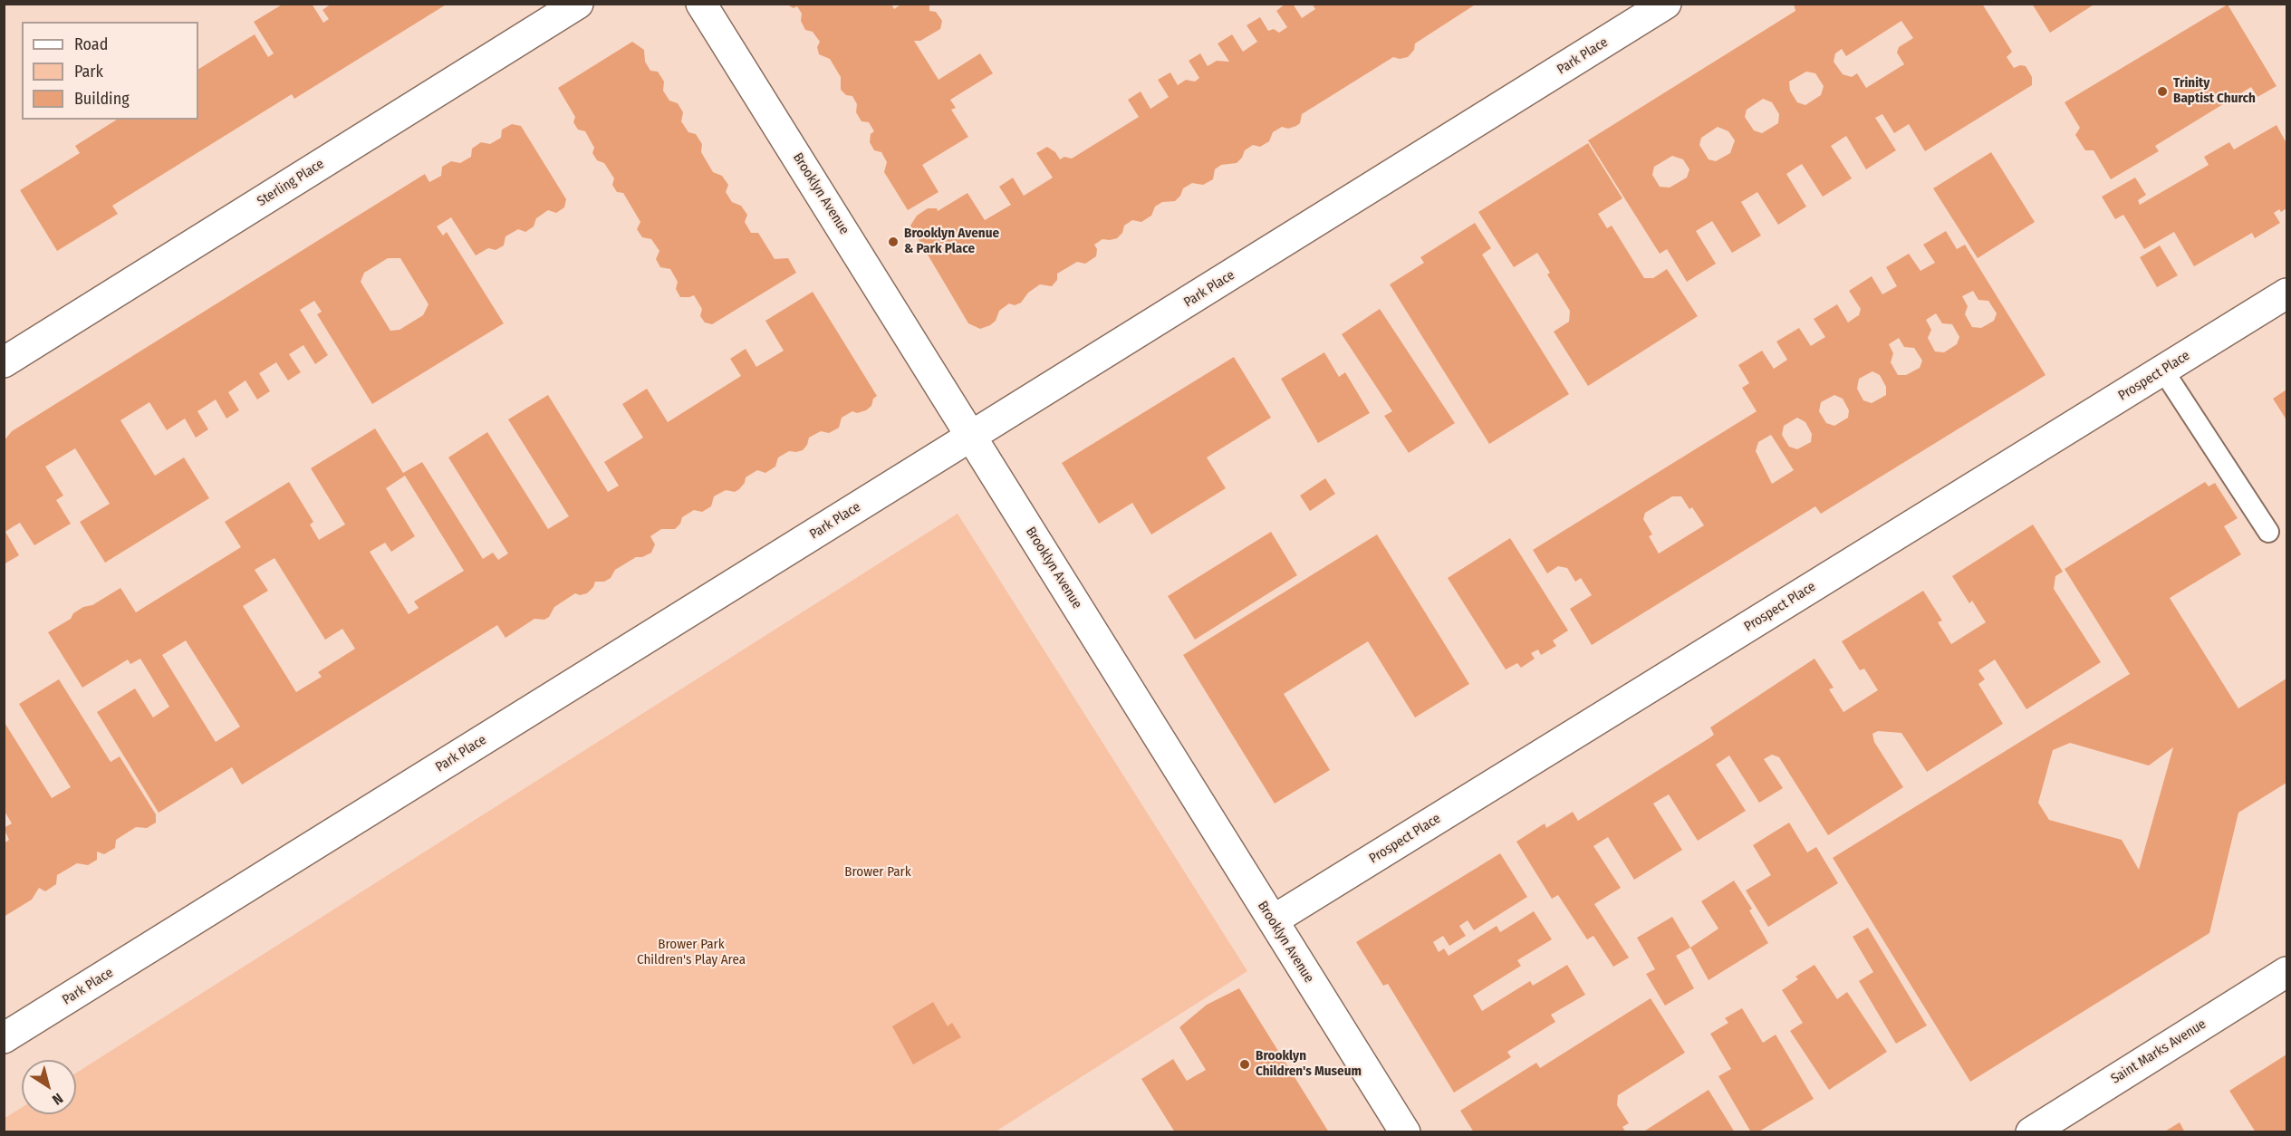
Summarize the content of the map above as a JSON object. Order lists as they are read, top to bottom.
{
  "streets": {
    "street": [
      "Park Place",
      "Sterling Place",
      "Brooklyn Avenue",
      "Prospect Place",
      "Saint Marks Avenue"
    ]
  },
  "crossings": [
    ["Park Place", "Brooklyn Avenue"],
    ["Brooklyn Avenue", "Prospect Place"]
  ],
  "parks": ["Brower Park", "Brower Park Children's Play Area"],
  "places": ["Trinity Baptist Church", "Brooklyn Avenue & Park Place", "Brooklyn Children's Museum"],
  "legend": ["Road", "Park", "Building"],
  "north": "bottom right"
}
